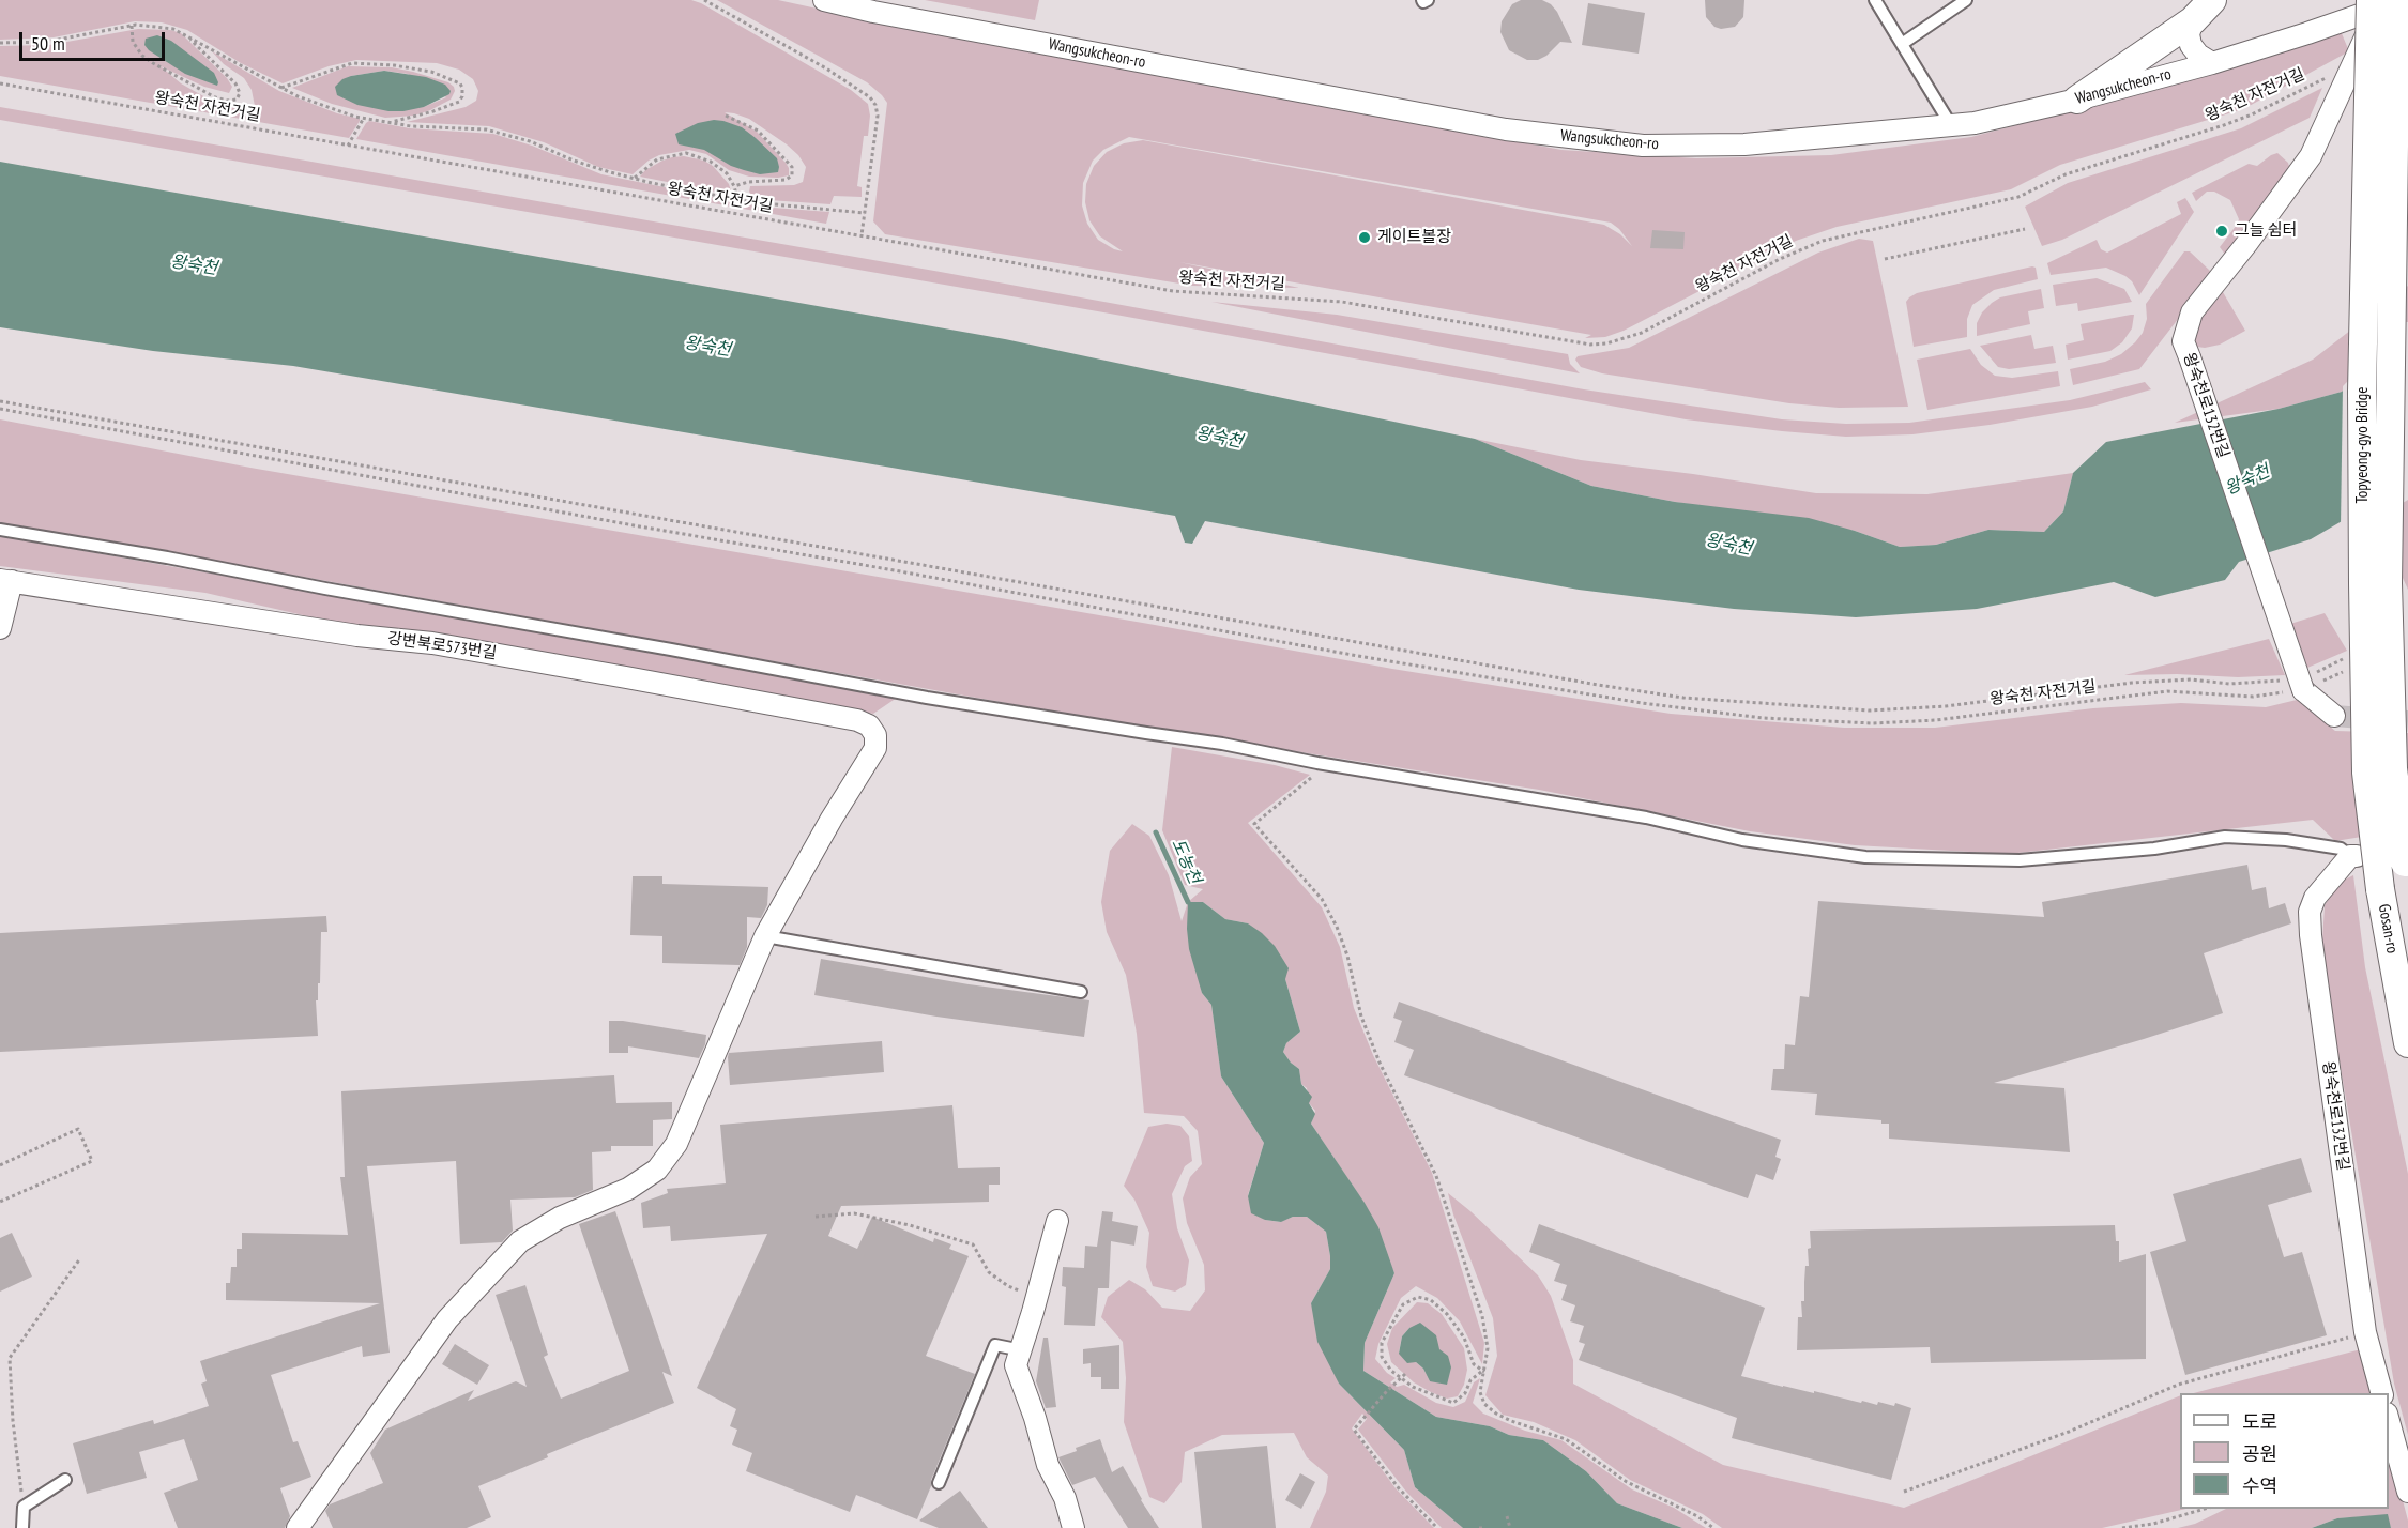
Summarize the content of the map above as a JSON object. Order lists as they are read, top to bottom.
{
  "streets": {
    "street": [
      "Wangsukcheon-ro",
      "왕숙천로132번길",
      "Topyeong-gyo Bridge",
      "강변북로573번길",
      "Gosan-ro"
    ],
    "path": ["왕숙천 자전거길"]
  },
  "crossings": [
    ["Wangsukcheon-ro", "왕숙천로132번길"],
    ["Wangsukcheon-ro", "Topyeong-gyo Bridge"],
    ["왕숙천 자전거길", "왕숙천로132번길"],
    ["왕숙천로132번길", "Topyeong-gyo Bridge"],
    ["Topyeong-gyo Bridge", "Gosan-ro"]
  ],
  "water": ["왕숙천", "도농천"],
  "places": ["그늘 쉼터", "게이트볼장"],
  "legend": ["도로", "공원", "수역"],
  "scale_bar": "50 m"
}
